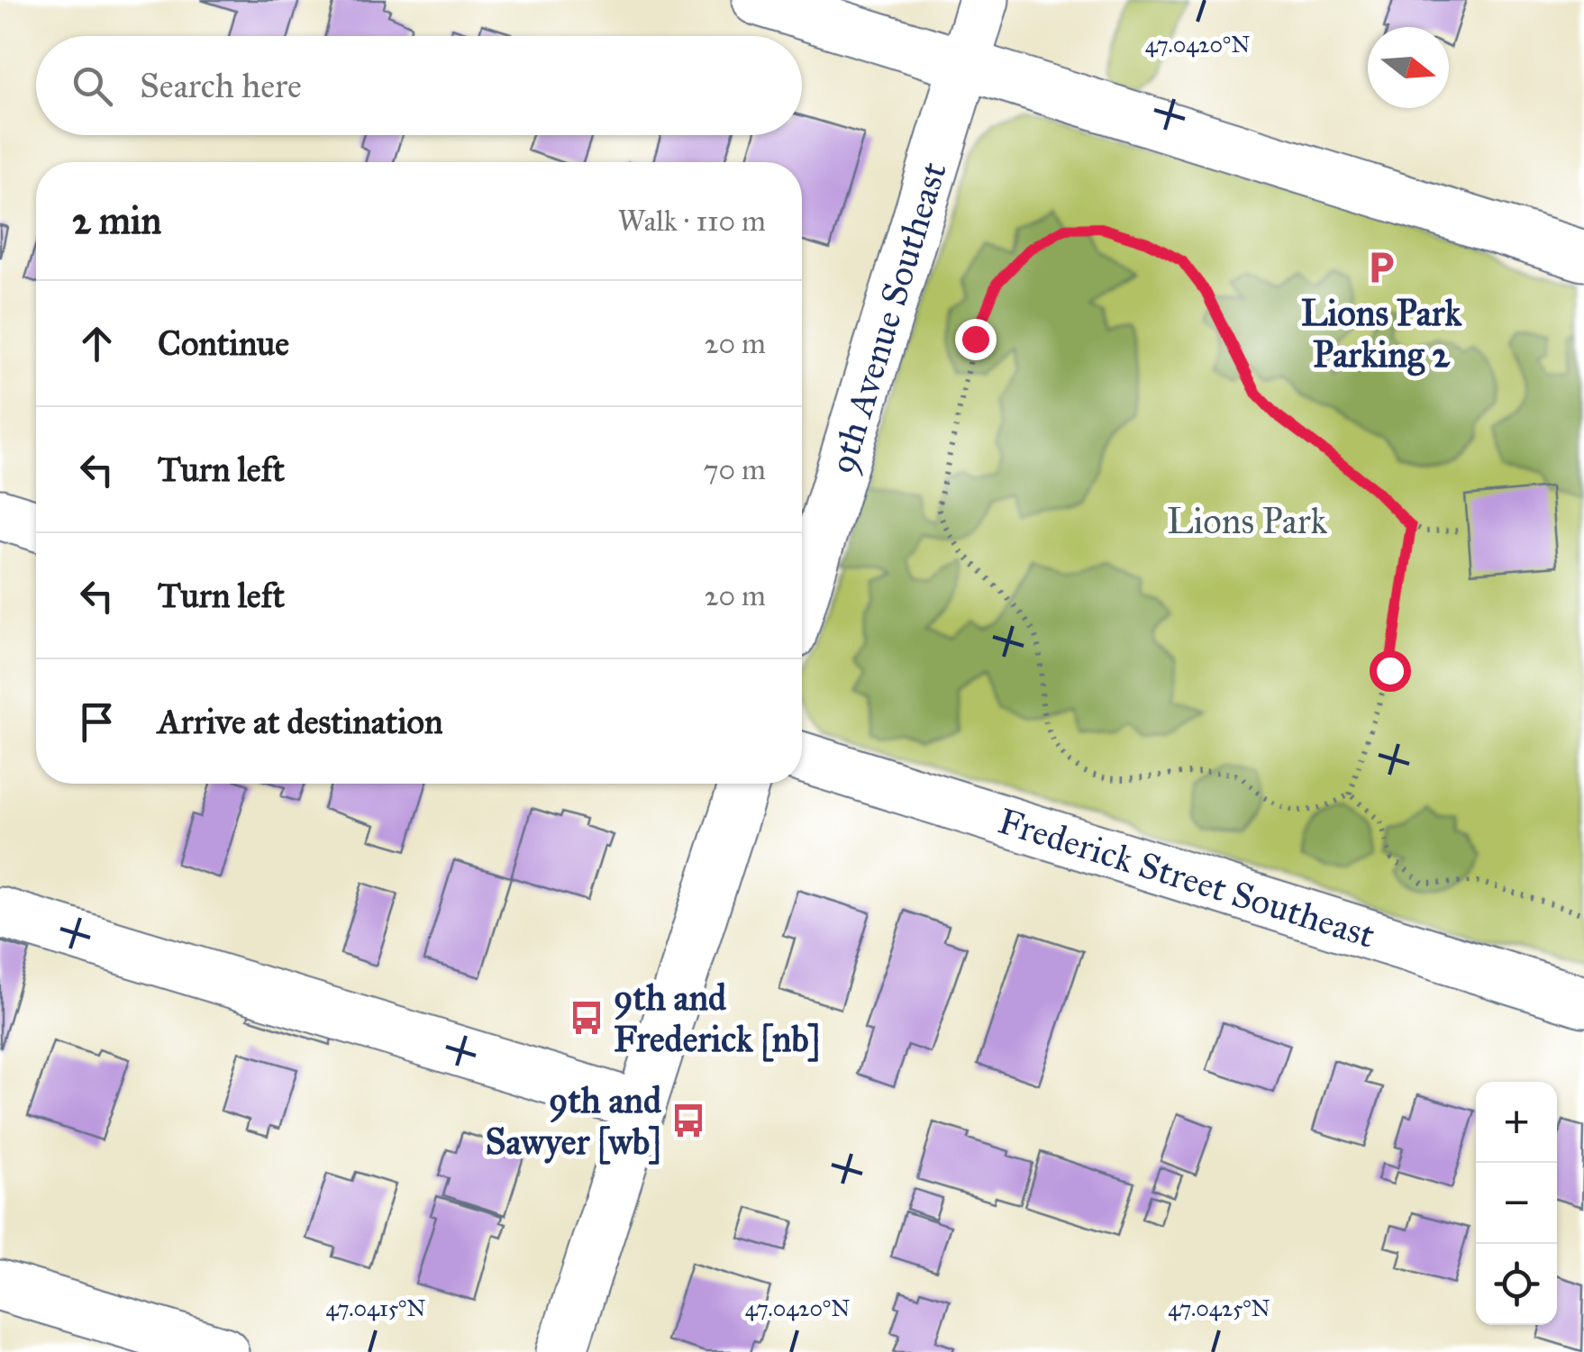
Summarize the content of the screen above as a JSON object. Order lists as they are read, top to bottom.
{
  "streets": {
    "street": ["9th Avenue Southeast", "Frederick Street Southeast"]
  },
  "parks": ["Lions Park"],
  "places": {
    "parking": ["Lions Park Parking 2"],
    "bus stop": ["9th and Frederick [nb]", "9th and Sawyer [wb]"]
  },
  "north": "right",
  "page": {
    "search": "Search here",
    "heading": ["2 min", "Walk · 110 m"],
    "list": [
      ["Continue", "20 m"],
      ["Turn left", "70 m"],
      ["Turn left", "20 m"],
      "Arrive at destination"
    ],
    "map_buttons": ["+", "−"]
  },
  "coordinates": ["47.0420°N", "47.0415°N", "47.0425°N"]
}
